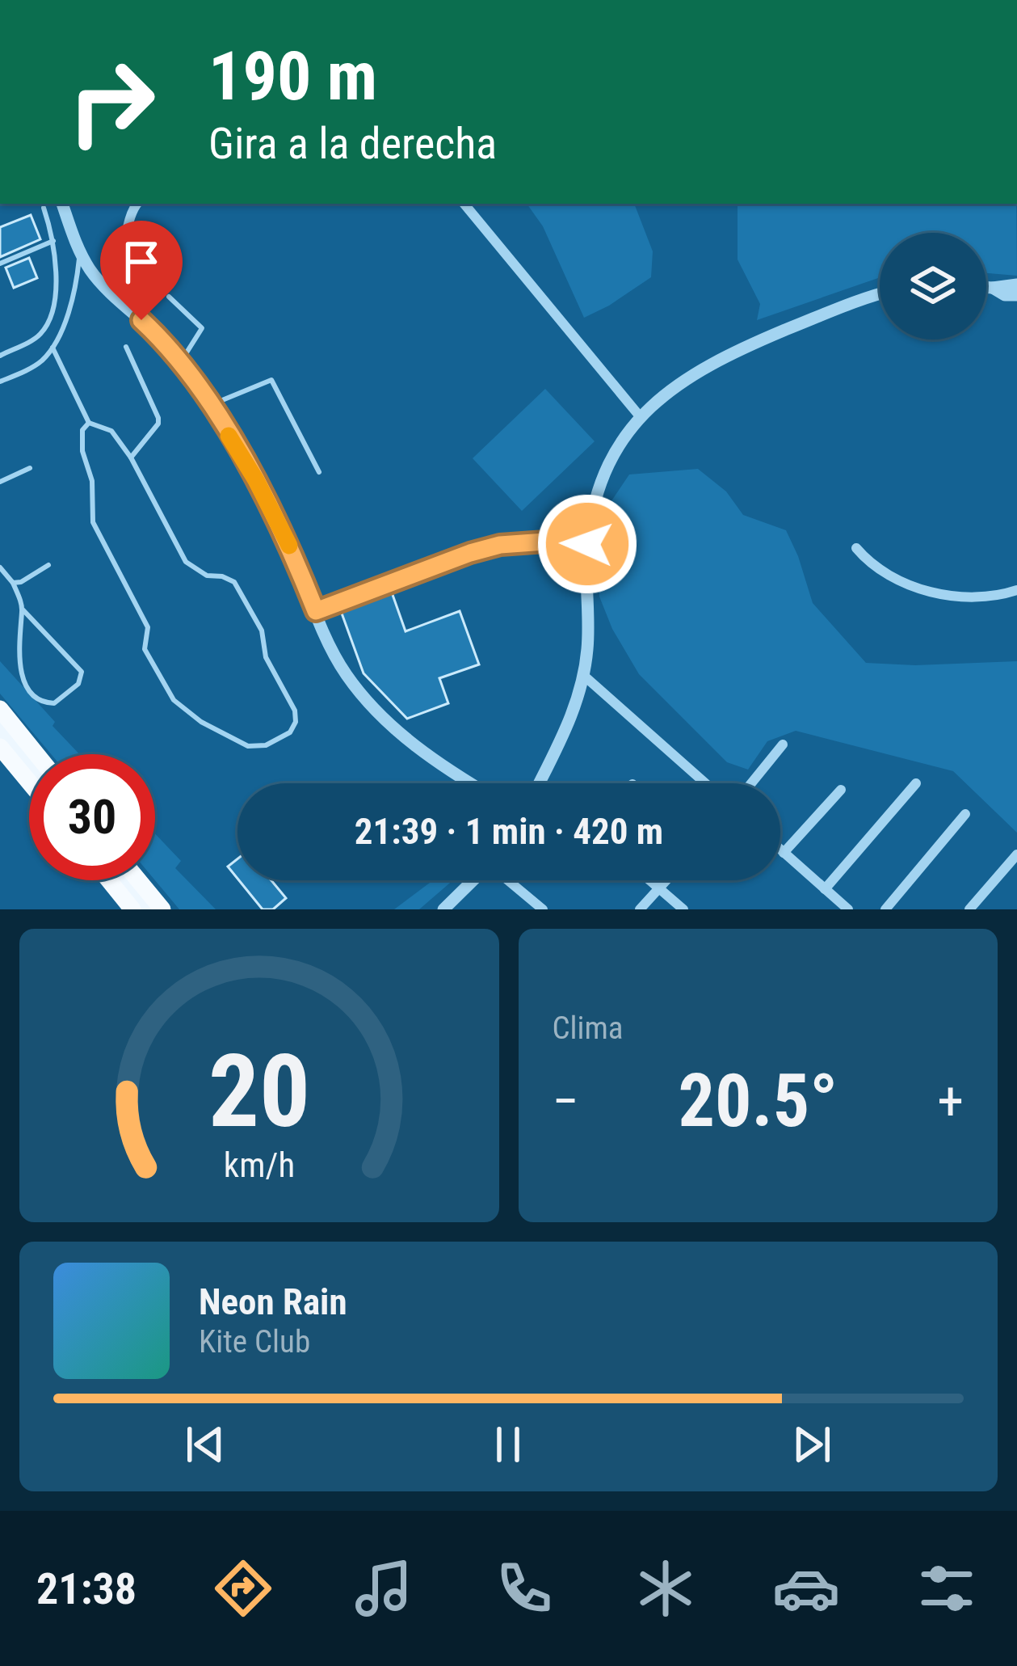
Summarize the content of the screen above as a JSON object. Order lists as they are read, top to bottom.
{
  "page": {
    "turn": ["190 m", "Gira a la derecha"],
    "limit": "30",
    "trip": "21:39 · 1 min · 420 m",
    "tile": "Clima",
    "heat": ["−", "20.5°", "+"],
    "song": ["Neon Rain", "Kite Club"],
    "tabs": "21:38",
    "gauge": ["20", "km/h"]
  }
}
